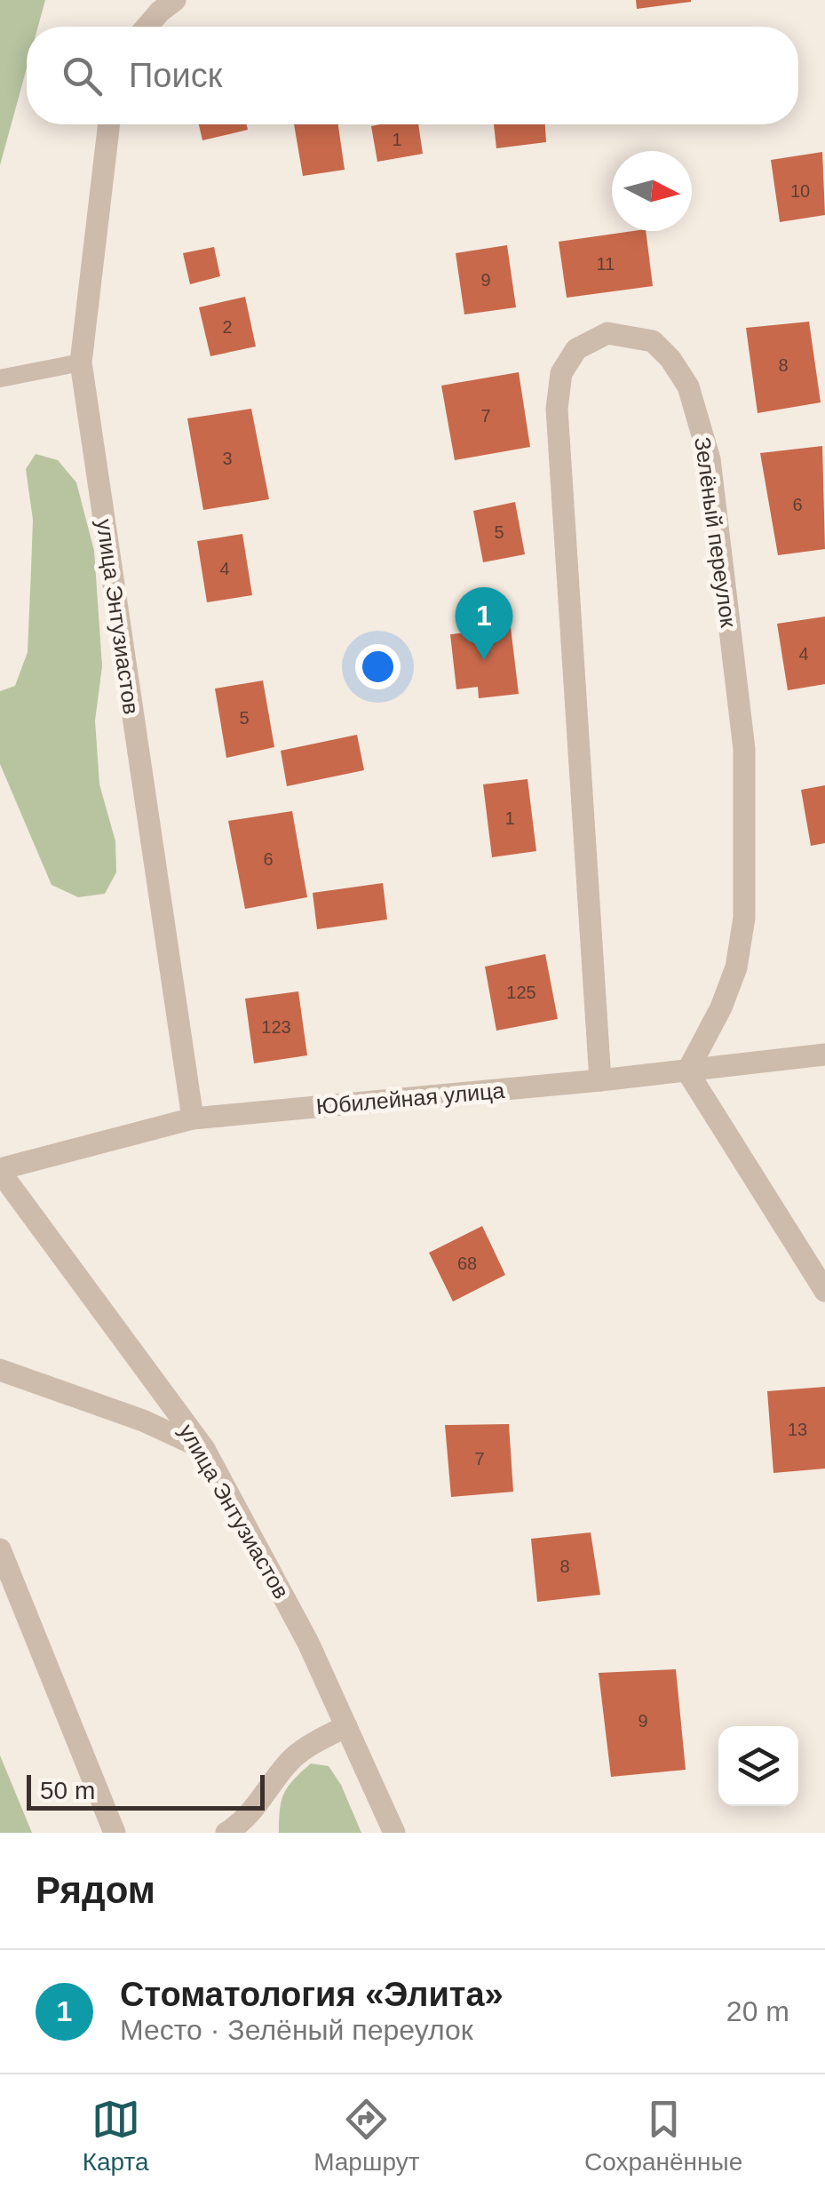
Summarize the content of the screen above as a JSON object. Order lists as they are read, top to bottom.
{
  "streets": {
    "street": ["Зелёный переулок", "улица Энтузиастов", "Юбилейная улица"]
  },
  "crossings": [
    ["Зелёный переулок", "Юбилейная улица"],
    ["улица Энтузиастов", "Юбилейная улица"]
  ],
  "house_numbers": [
    "1",
    "10",
    "11",
    "9",
    "2",
    "8",
    "7",
    "3",
    "6",
    "5",
    "4",
    "4",
    "5",
    "1",
    "6",
    "125",
    "123",
    "68",
    "13",
    "7",
    "8",
    "9"
  ],
  "scale_bar": "50 m",
  "north": "right",
  "page": {
    "search": "Поиск",
    "pins": "1",
    "scale": "50 m",
    "heading": "Рядом",
    "list": [
      {
        "mark": "1",
        "name": "Стоматология «Элита»",
        "note": "Место · Зелёный переулок",
        "value": "20 m"
      }
    ],
    "nav": ["Карта", "Маршрут", "Сохранённые"]
  }
}
